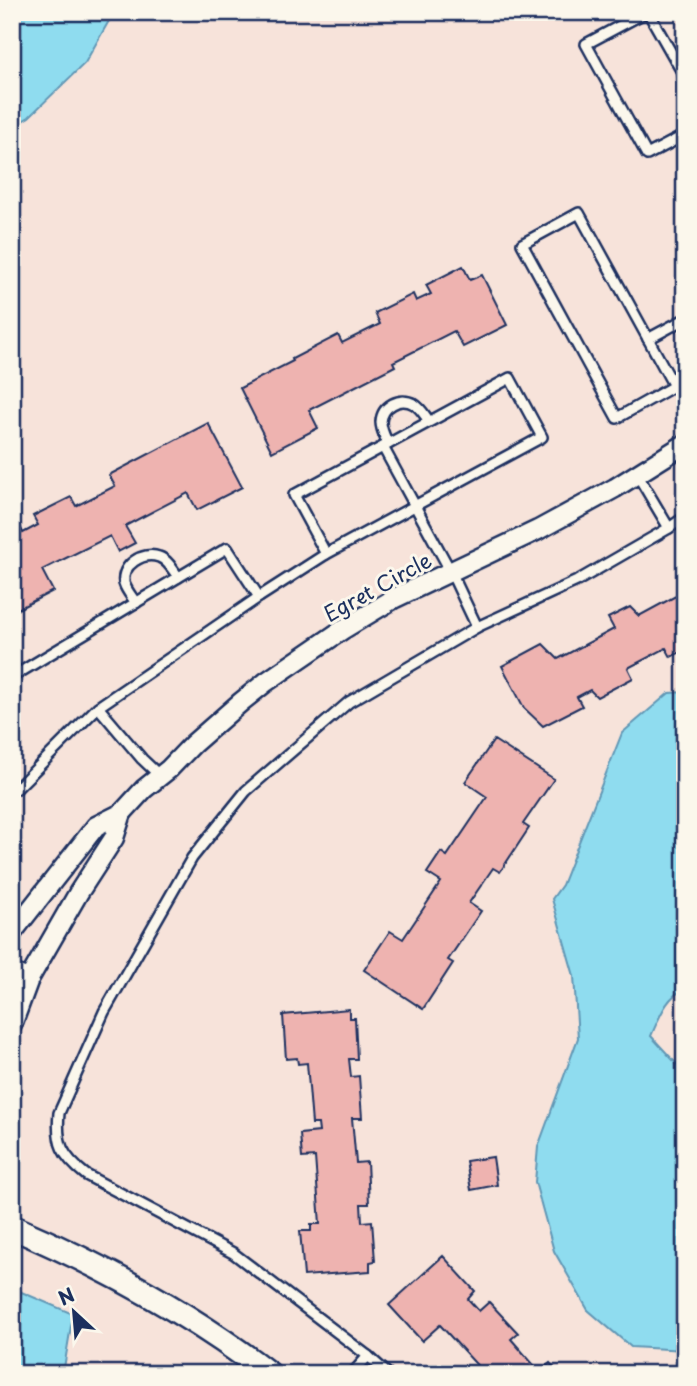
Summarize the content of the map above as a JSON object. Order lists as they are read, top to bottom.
{
  "streets": {
    "street": ["Egret Circle"]
  },
  "north": "top left"
}
